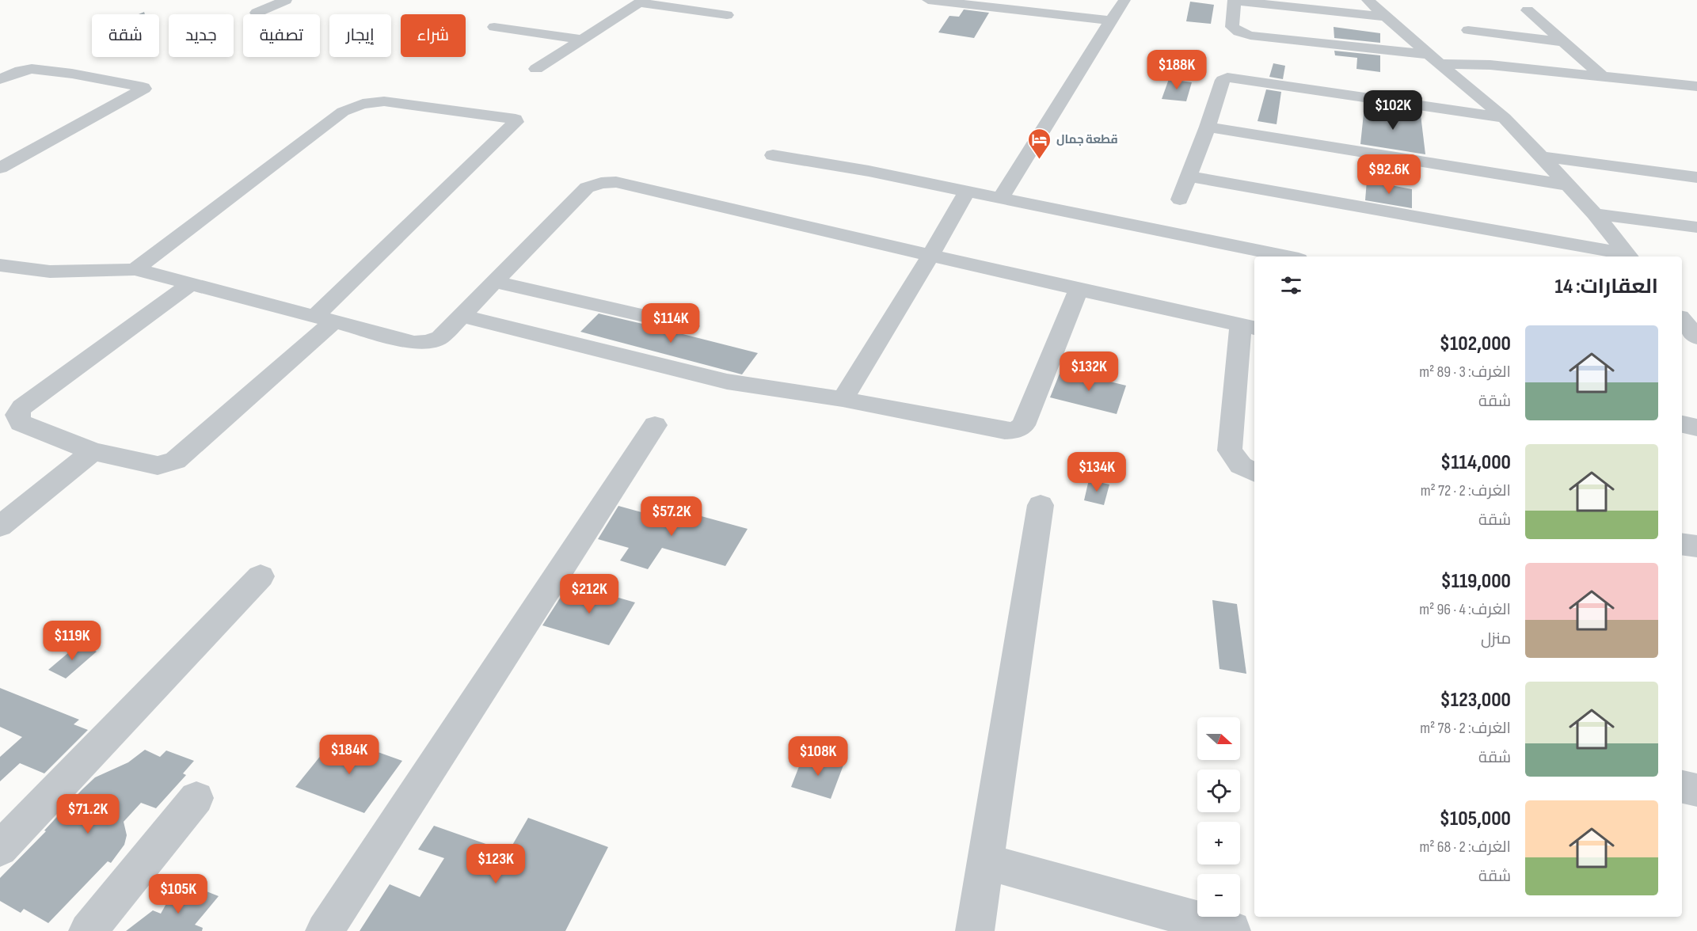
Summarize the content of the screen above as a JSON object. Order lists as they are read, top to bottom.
{
  "places": {
    "hotel": ["قطعة جمال"]
  },
  "north": "right",
  "page": {
    "chip": [
      "شراء",
      "إيجار",
      "تصفية",
      "جديد",
      "شقة"
    ],
    "price": [
      "$188K",
      "$102K",
      "$92.6K",
      "$114K",
      "$132K",
      "$134K",
      "$57.2K",
      "$212K",
      "$119K",
      "$184K",
      "$108K",
      "$71.2K",
      "$123K",
      "$105K"
    ],
    "heading": "العقارات: 14",
    "list": [
      {
        "name": "$102,000",
        "note": "الغرف: 3 · 89 m² · شقة"
      },
      {
        "name": "$114,000",
        "note": "الغرف: 2 · 72 m² · شقة"
      },
      {
        "name": "$119,000",
        "note": "الغرف: 4 · 96 m² · منزل"
      },
      {
        "name": "$123,000",
        "note": "الغرف: 2 · 78 m² · شقة"
      },
      {
        "name": "$105,000",
        "note": "الغرف: 2 · 68 m² · شقة"
      }
    ],
    "map_buttons": ["+", "−"]
  }
}
